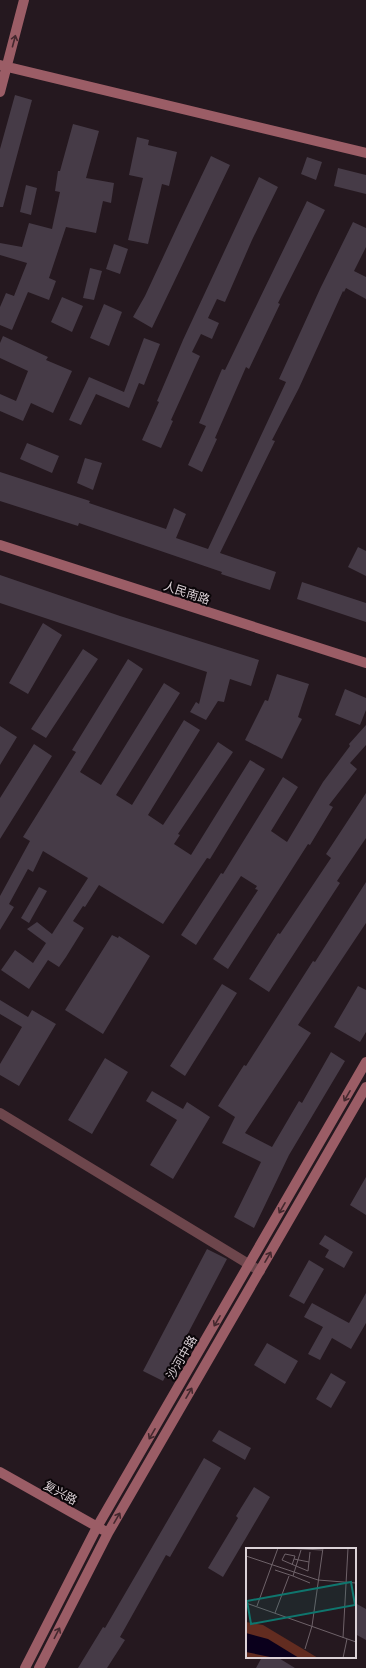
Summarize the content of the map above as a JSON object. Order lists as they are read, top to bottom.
{
  "streets": {
    "street": ["人民南路", "沙河中路", "复兴路"]
  },
  "crossings": [
    ["沙河中路", "复兴路"]
  ]
}
